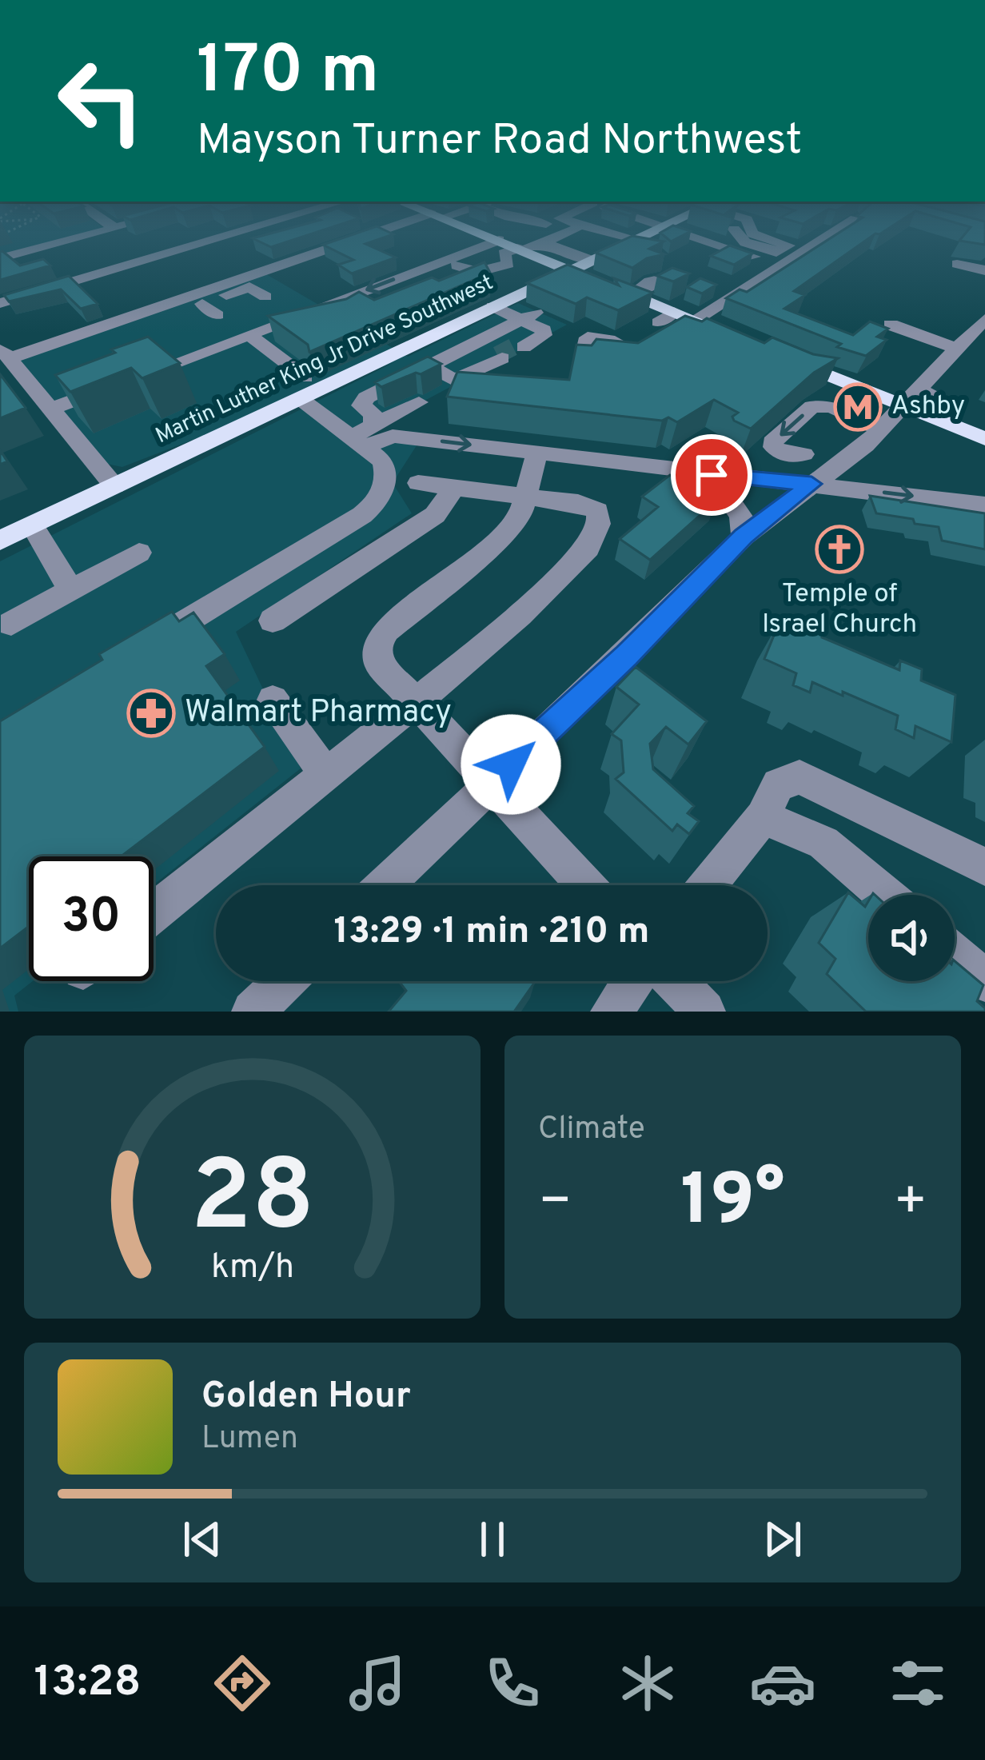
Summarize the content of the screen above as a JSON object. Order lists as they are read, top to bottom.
{
  "streets": {
    "main road": ["Martin Luther King Jr Drive Southwest"]
  },
  "places": {
    "metro station": ["Ashby"],
    "church": ["Temple of Israel Church"],
    "pharmacy": ["Walmart Pharmacy"]
  },
  "page": {
    "turn": ["170 m", "Mayson Turner Road Northwest"],
    "limit": "30",
    "trip": "13:29 · 1 min · 210 m",
    "tile": "Climate",
    "heat": ["−", "19°", "+"],
    "song": ["Golden Hour", "Lumen"],
    "tabs": "13:28",
    "gauge": ["28", "km/h"]
  }
}
